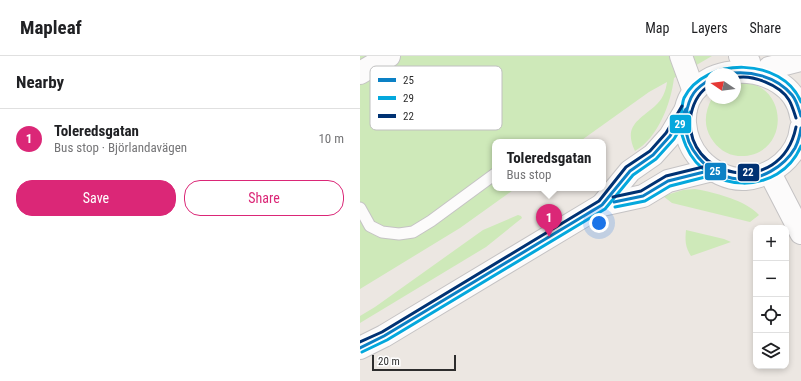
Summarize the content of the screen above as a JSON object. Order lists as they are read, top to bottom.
{
  "lines": ["transit line 29", "transit line 25", "transit line 22"],
  "legend": ["25", "29", "22"],
  "scale_bar": "20 m",
  "north": "left",
  "page": {
    "header": "Mapleaf",
    "nav": ["Map", "Layers", "Share"],
    "heading": "Nearby",
    "list": [
      {
        "mark": "1",
        "name": "Toleredsgatan",
        "note": "Bus stop · Björlandavägen",
        "value": "10 m"
      }
    ],
    "popup": ["Toleredsgatan", "Bus stop"],
    "buttons": ["Save", "Share"],
    "pins": "1",
    "map_buttons": ["+", "−"],
    "scale": "20 m"
  }
}
